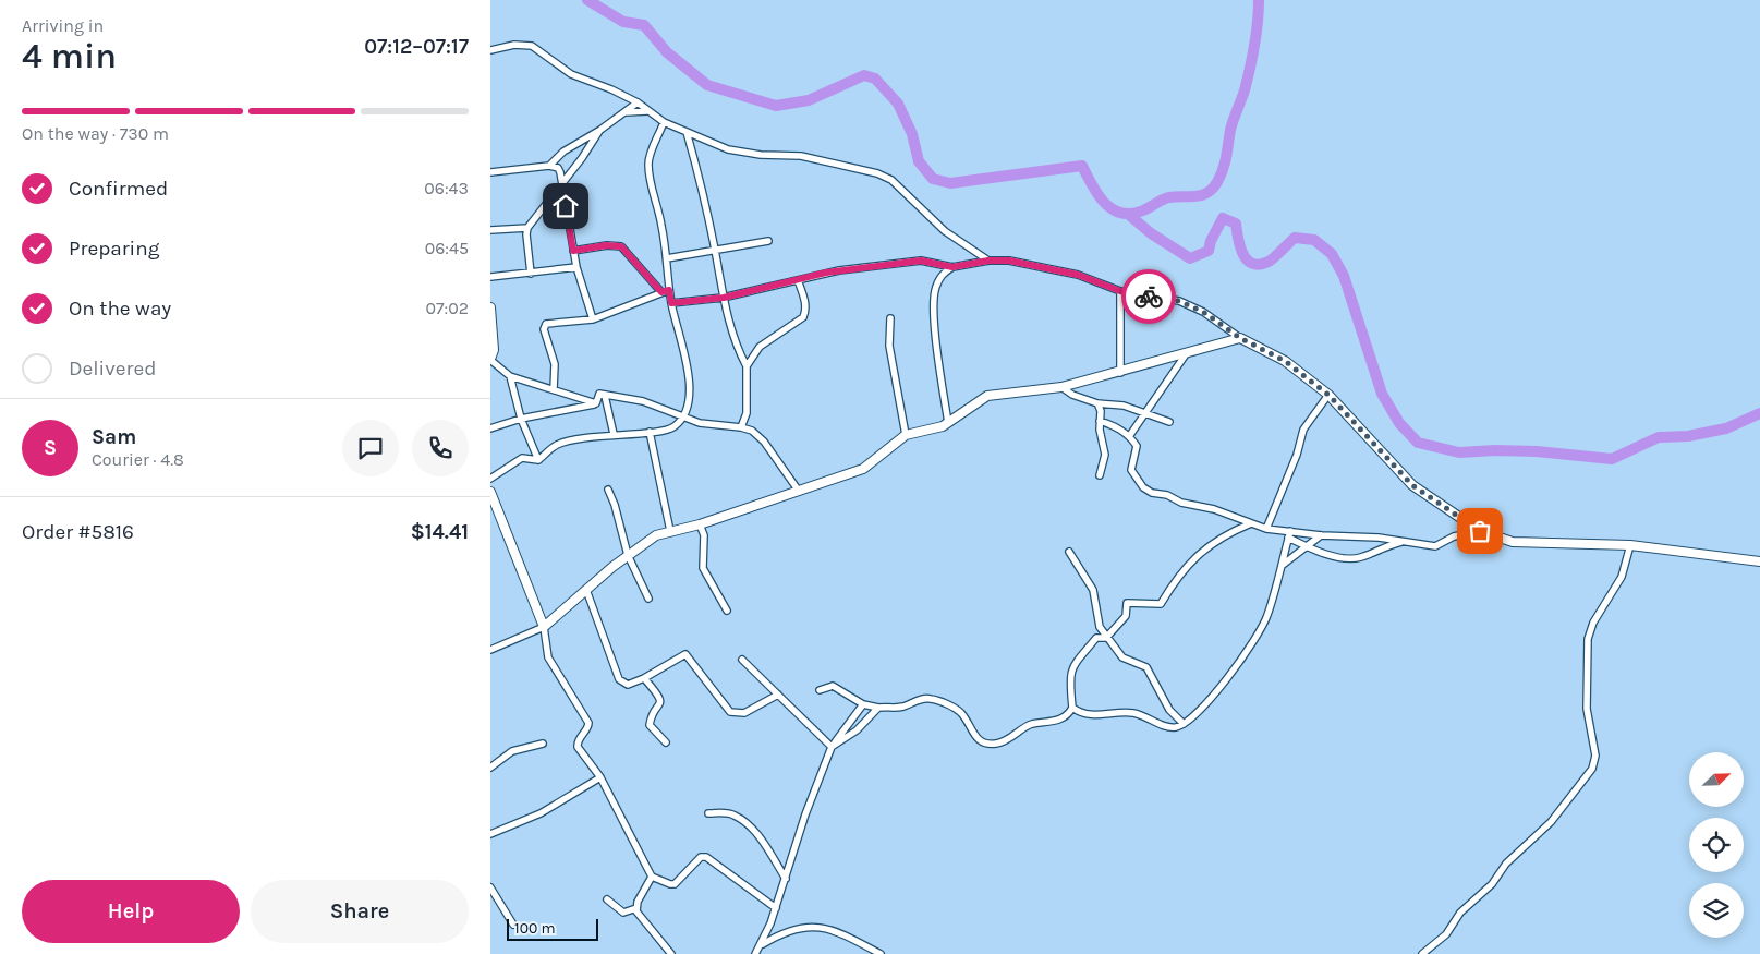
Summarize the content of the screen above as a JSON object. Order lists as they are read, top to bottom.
{
  "scale_bar": "100 m",
  "north": "top right",
  "page": {
    "heading": ["4 min", "Arriving in", "07:12–07:17"],
    "panel": [
      "Sam",
      "Courier · 4.8",
      "Order #5816",
      "$14.41"
    ],
    "bar": "On the way · 730 m",
    "list": [
      ["Confirmed", "06:43"],
      ["Preparing", "06:45"],
      ["On the way", "07:02"],
      "Delivered"
    ],
    "round": "S",
    "buttons": ["Help", "Share"],
    "scale": "100 m"
  }
}
